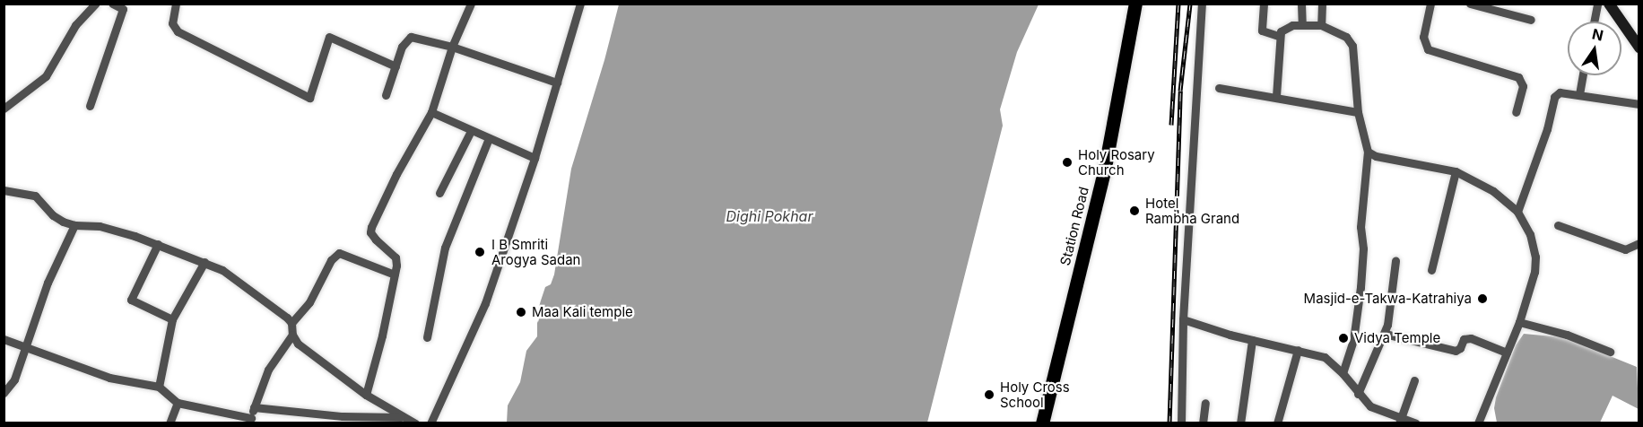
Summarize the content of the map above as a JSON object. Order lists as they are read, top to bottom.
{
  "streets": {
    "main road": ["Station Road"]
  },
  "water": ["Dighi Pokhar"],
  "places": [
    "Holy Rosary Church",
    "Hotel Rambha Grand",
    "I B Smriti Arogya Sadan",
    "Masjid-e-Takwa-Katrahiya",
    "Maa Kali temple",
    "Vidya Temple",
    "Holy Cross School"
  ],
  "north": "top"
}
